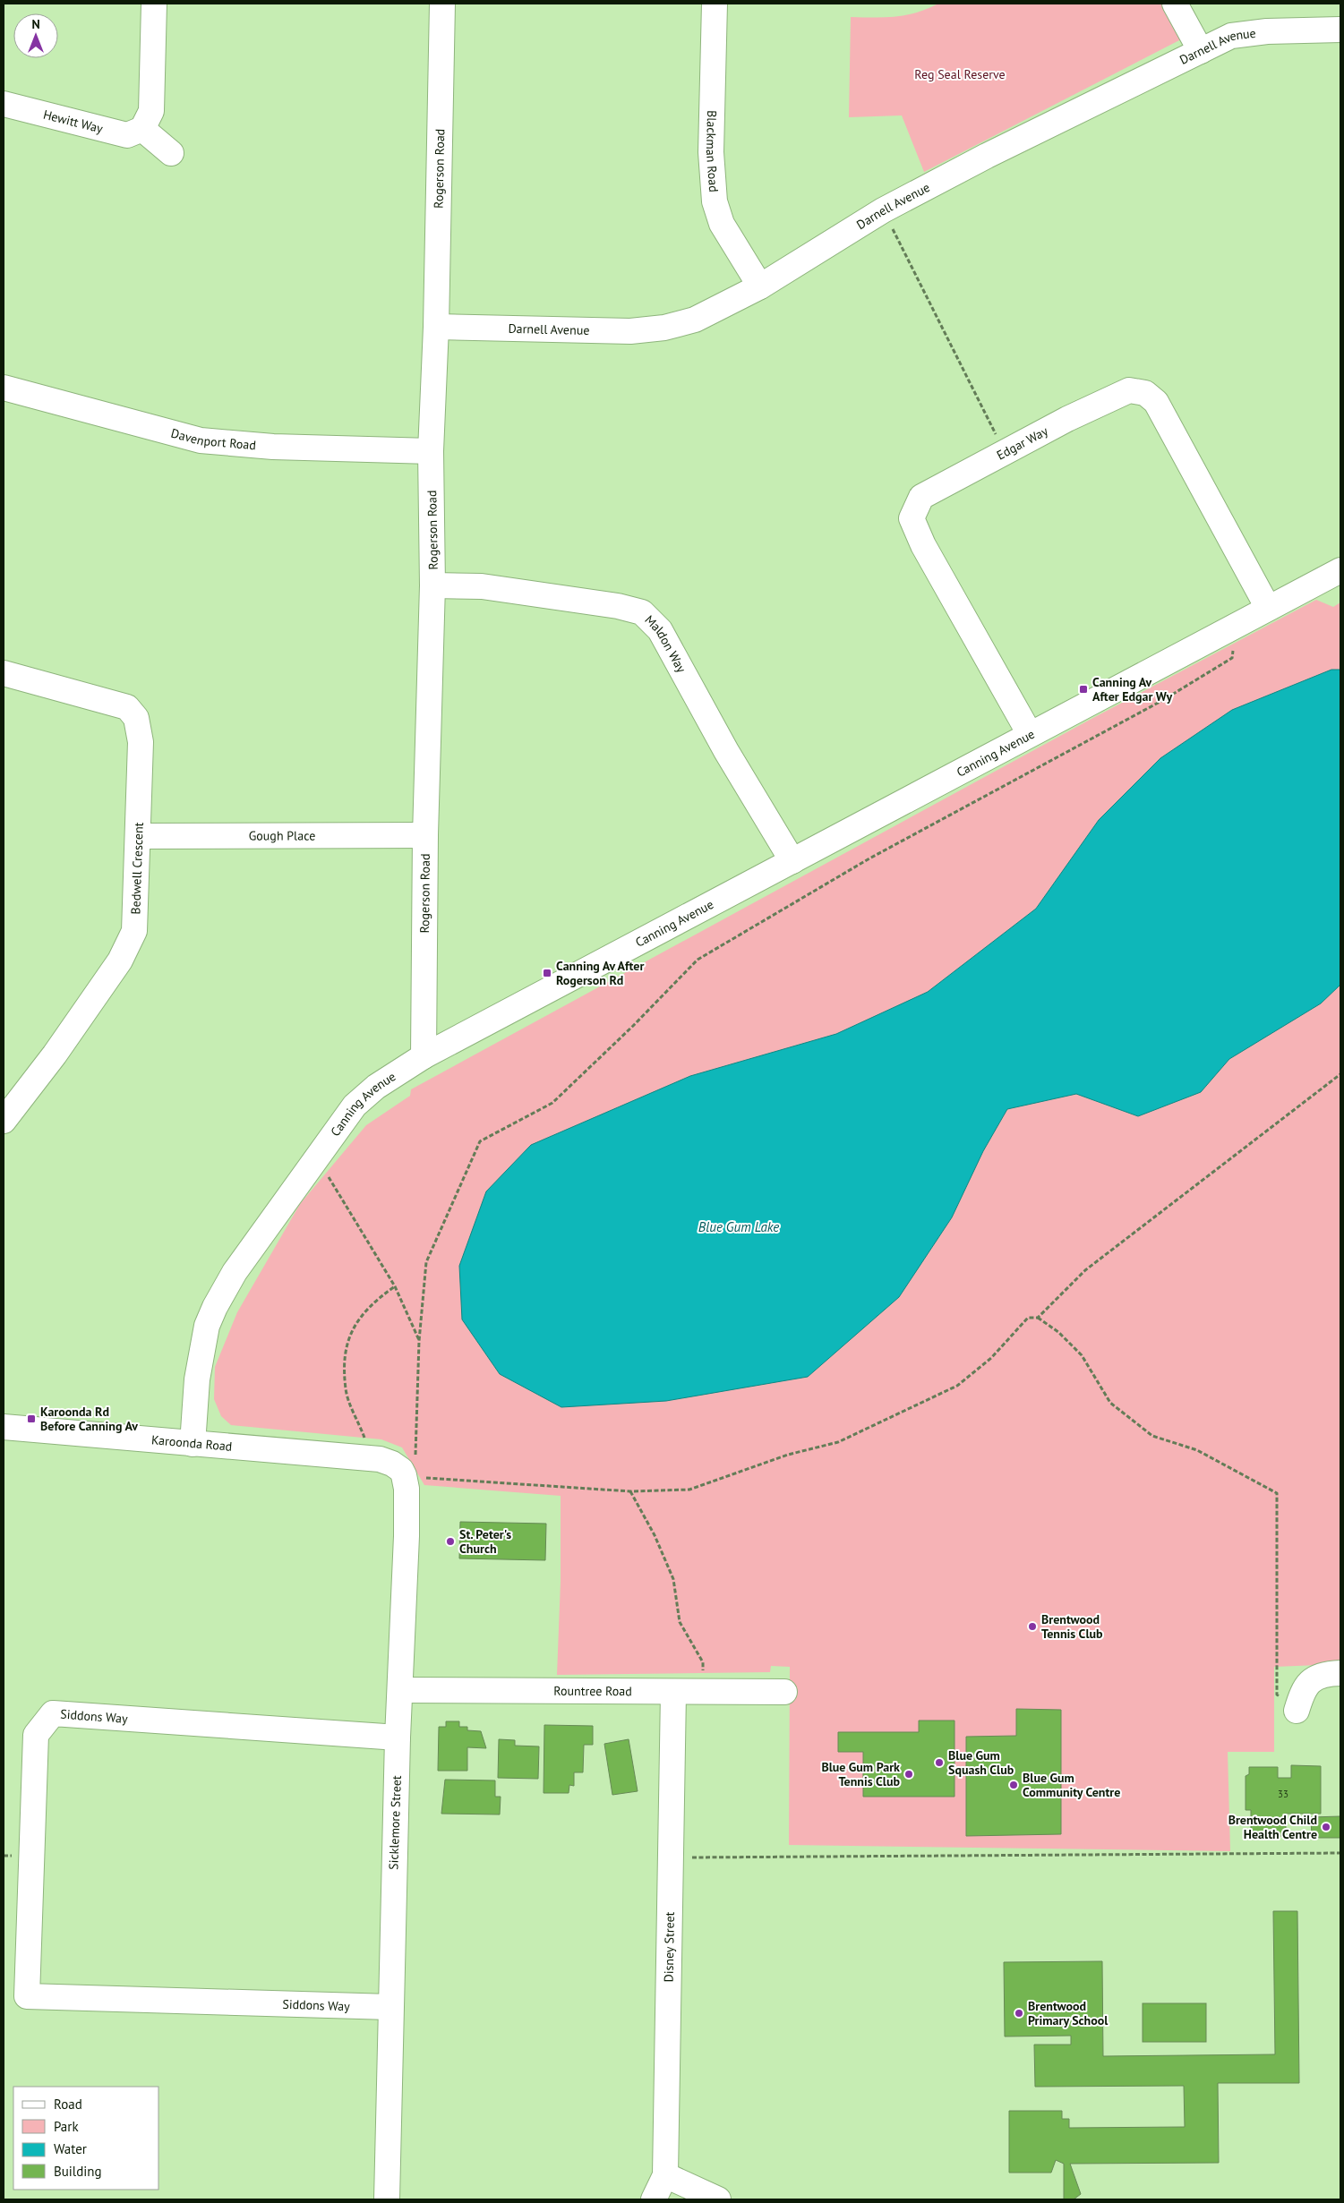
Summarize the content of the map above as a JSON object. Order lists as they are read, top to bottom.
{
  "streets": {
    "street": [
      "Darnell Avenue",
      "Hewitt Way",
      "Blackman Road",
      "Rogerson Road",
      "Davenport Road",
      "Edgar Way",
      "Maldon Way",
      "Canning Avenue",
      "Gough Place",
      "Bedwell Crescent",
      "Karoonda Road",
      "Rountree Road",
      "Siddons Way",
      "Sicklemore Street",
      "Disney Street"
    ]
  },
  "crossings": [
    ["Darnell Avenue", "Blackman Road"],
    ["Darnell Avenue", "Rogerson Road"],
    ["Rogerson Road", "Davenport Road"],
    ["Rogerson Road", "Maldon Way"],
    ["Rogerson Road", "Canning Avenue"],
    ["Rogerson Road", "Gough Place"],
    ["Edgar Way", "Canning Avenue"],
    ["Maldon Way", "Canning Avenue"],
    ["Canning Avenue", "Karoonda Road"],
    ["Gough Place", "Bedwell Crescent"],
    ["Karoonda Road", "Sicklemore Street"],
    ["Rountree Road", "Sicklemore Street"],
    ["Rountree Road", "Disney Street"],
    ["Siddons Way", "Sicklemore Street"]
  ],
  "water": ["Blue Gum Lake"],
  "parks": ["Reg Seal Reserve"],
  "places": {
    "transit": ["Canning Av After Edgar Wy", "Canning Av After Rogerson Rd", "Karoonda Rd Before Canning Av"],
    "other": [
      "St. Peter's Church",
      "Brentwood Tennis Club",
      "Blue Gum Squash Club",
      "Blue Gum Park Tennis Club",
      "Blue Gum Community Centre",
      "Brentwood Child Health Centre",
      "Brentwood Primary School"
    ]
  },
  "house_numbers": ["33"],
  "legend": [
    "Road",
    "Park",
    "Water",
    "Building"
  ],
  "north": "top"
}
